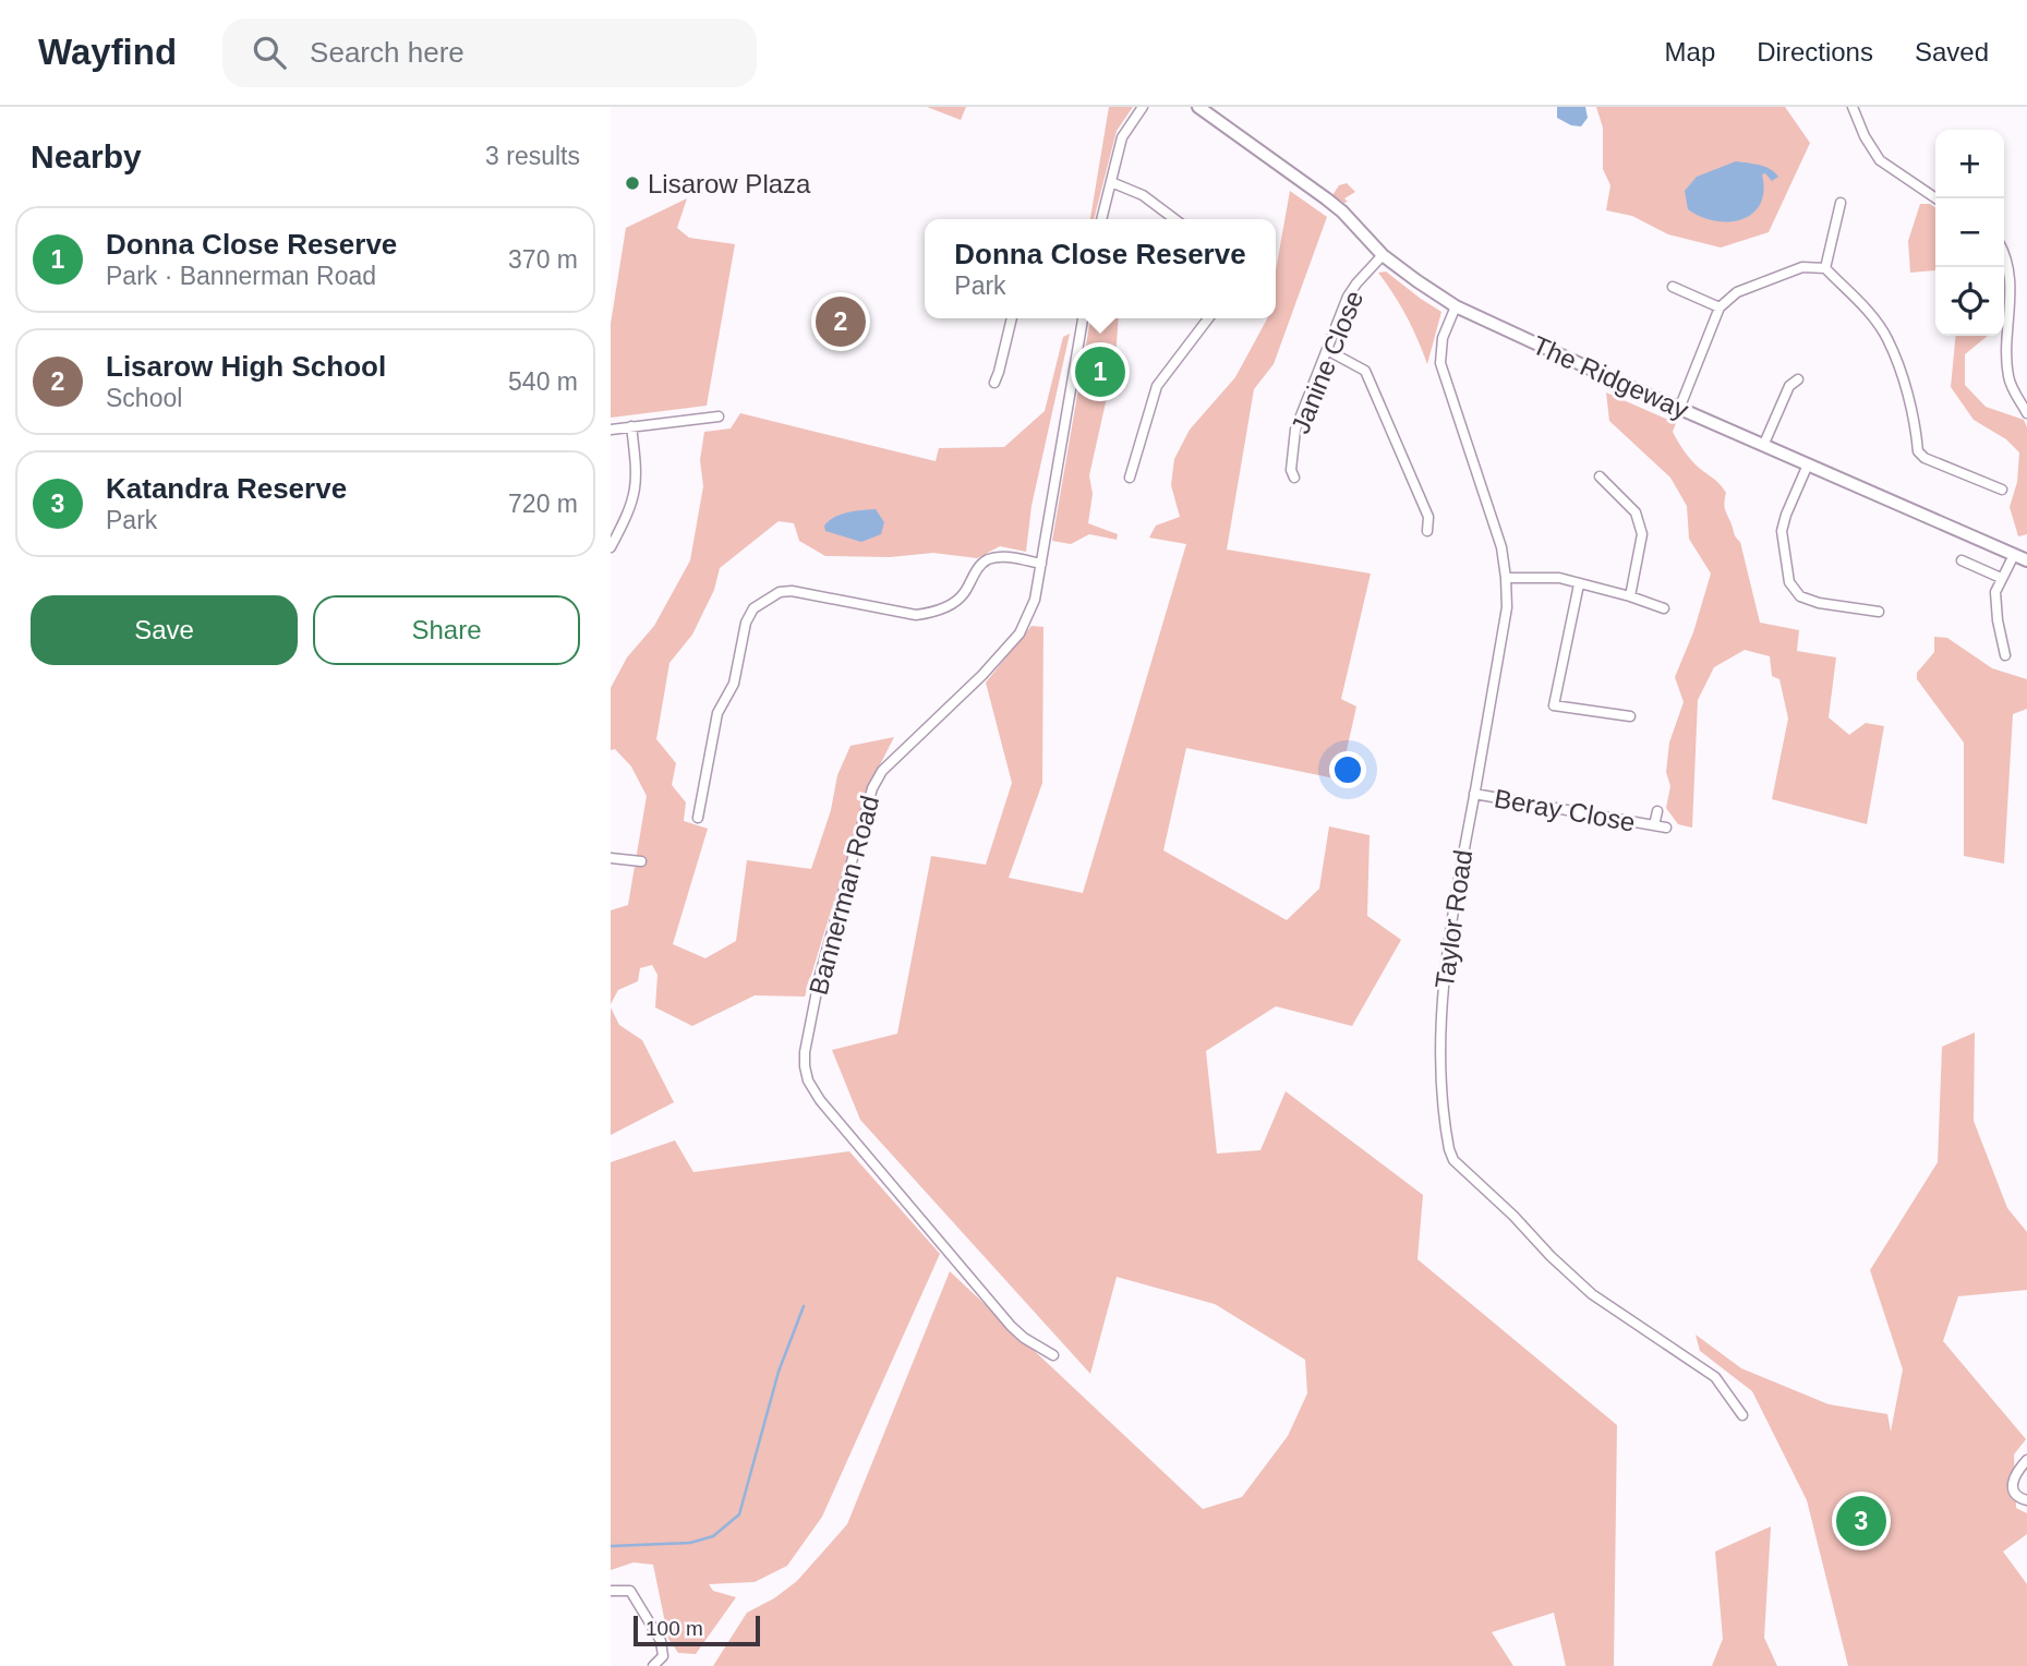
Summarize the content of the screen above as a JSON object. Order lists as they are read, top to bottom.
{
  "streets": {
    "street": [
      "Janine Close",
      "The Ridgeway",
      "Beray Close",
      "Bannerman Road",
      "Taylor Road"
    ]
  },
  "crossings": [
    ["Janine Close", "The Ridgeway"],
    ["The Ridgeway", "Taylor Road"],
    ["Beray Close", "Taylor Road"]
  ],
  "places": ["Lisarow Plaza"],
  "scale_bar": "100 m",
  "page": {
    "header": "Wayfind",
    "search": "Search here",
    "nav": ["Map", "Directions", "Saved"],
    "heading": ["Nearby", "3 results"],
    "map_buttons": ["+", "−"],
    "list": [
      {
        "mark": "1",
        "name": "Donna Close Reserve",
        "note": "Park · Bannerman Road",
        "value": "370 m"
      },
      {
        "mark": "2",
        "name": "Lisarow High School",
        "note": "School",
        "value": "540 m"
      },
      {
        "mark": "3",
        "name": "Katandra Reserve",
        "note": "Park",
        "value": "720 m"
      }
    ],
    "popup": ["Donna Close Reserve", "Park"],
    "pins": ["2", "1", "3"],
    "buttons": ["Save", "Share"],
    "scale": "100 m"
  }
}
